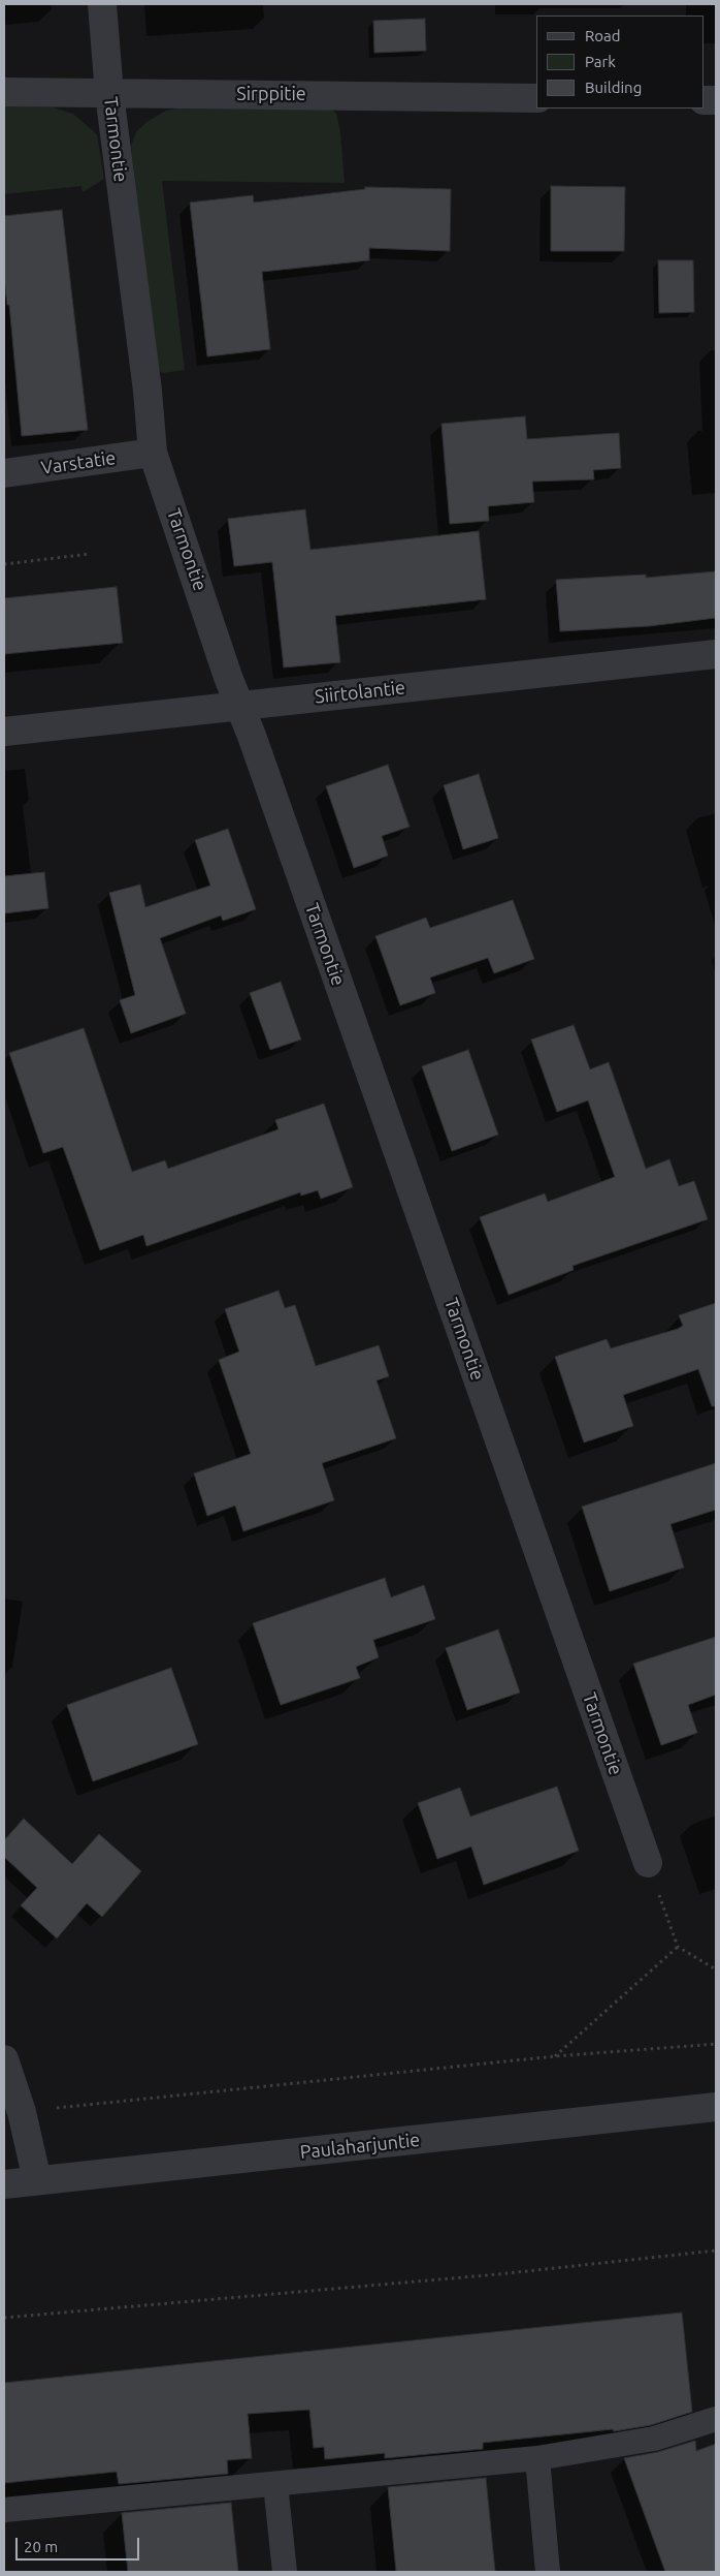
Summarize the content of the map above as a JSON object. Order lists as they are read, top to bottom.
{
  "streets": {
    "street": [
      "Sirppitie",
      "Tarmontie",
      "Varstatie",
      "Siirtolantie",
      "Paulaharjuntie"
    ]
  },
  "crossings": [
    ["Sirppitie", "Tarmontie"],
    ["Tarmontie", "Varstatie"],
    ["Tarmontie", "Siirtolantie"]
  ],
  "legend": ["Road", "Park", "Building"],
  "scale_bar": "20 m"
}
